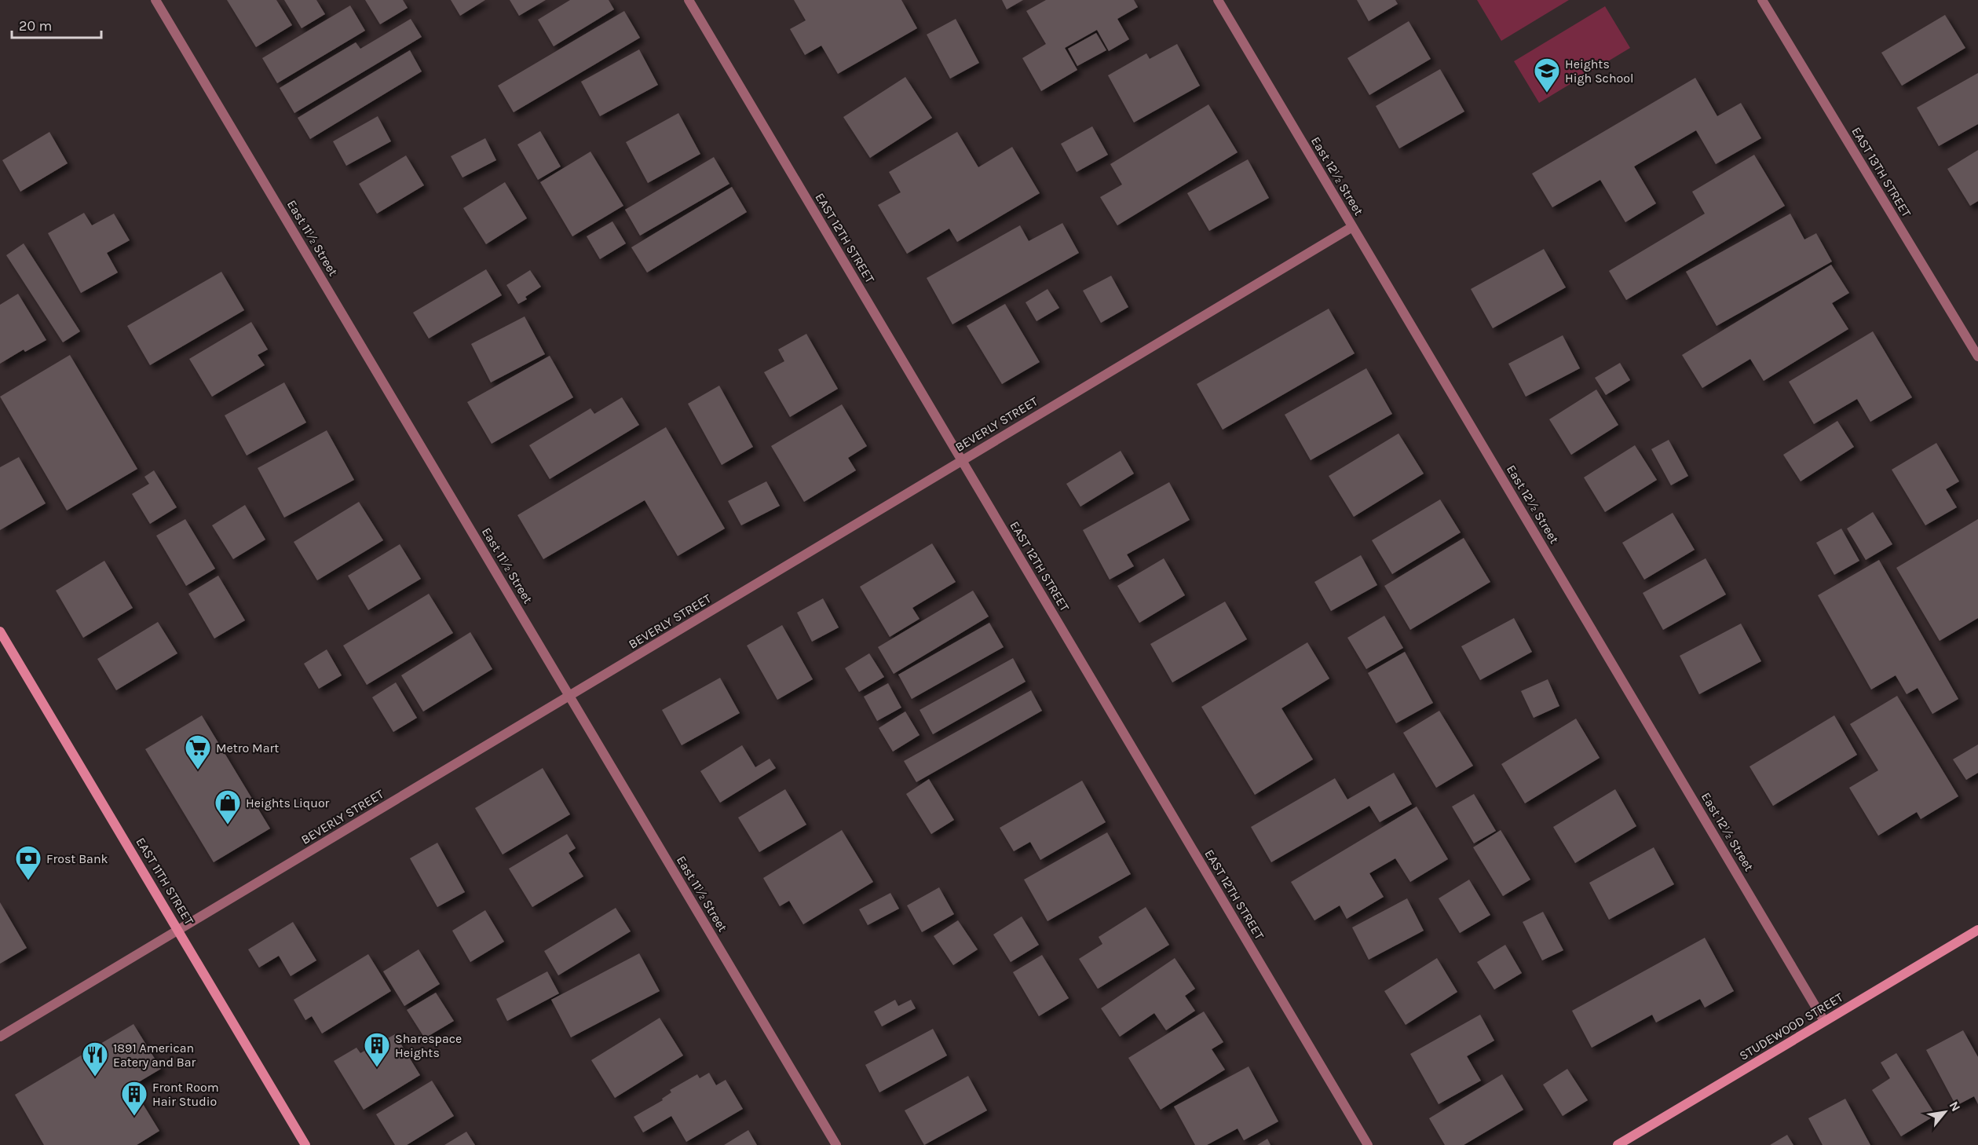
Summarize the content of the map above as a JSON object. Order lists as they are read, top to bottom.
{
  "streets": {
    "main road": ["EAST 11TH STREET", "STUDEWOOD STREET"],
    "street": [
      "EAST 13TH STREET",
      "East 12½ Street",
      "East 11½ Street",
      "EAST 12TH STREET",
      "BEVERLY STREET"
    ]
  },
  "crossings": [
    ["East 12½ Street", "BEVERLY STREET"],
    ["East 12½ Street", "STUDEWOOD STREET"],
    ["East 11½ Street", "BEVERLY STREET"],
    ["EAST 12TH STREET", "BEVERLY STREET"],
    ["BEVERLY STREET", "EAST 11TH STREET"]
  ],
  "places": {
    "school or university": ["Heights High School"],
    "supermarket": ["Metro Mart"],
    "shop": ["Heights Liquor"],
    "bank": ["Frost Bank"],
    "building": ["Sharespace Heights", "Front Room Hair Studio"],
    "restaurant": ["1891 American Eatery and Bar"]
  },
  "scale_bar": "20 m",
  "north": "top right"
}
